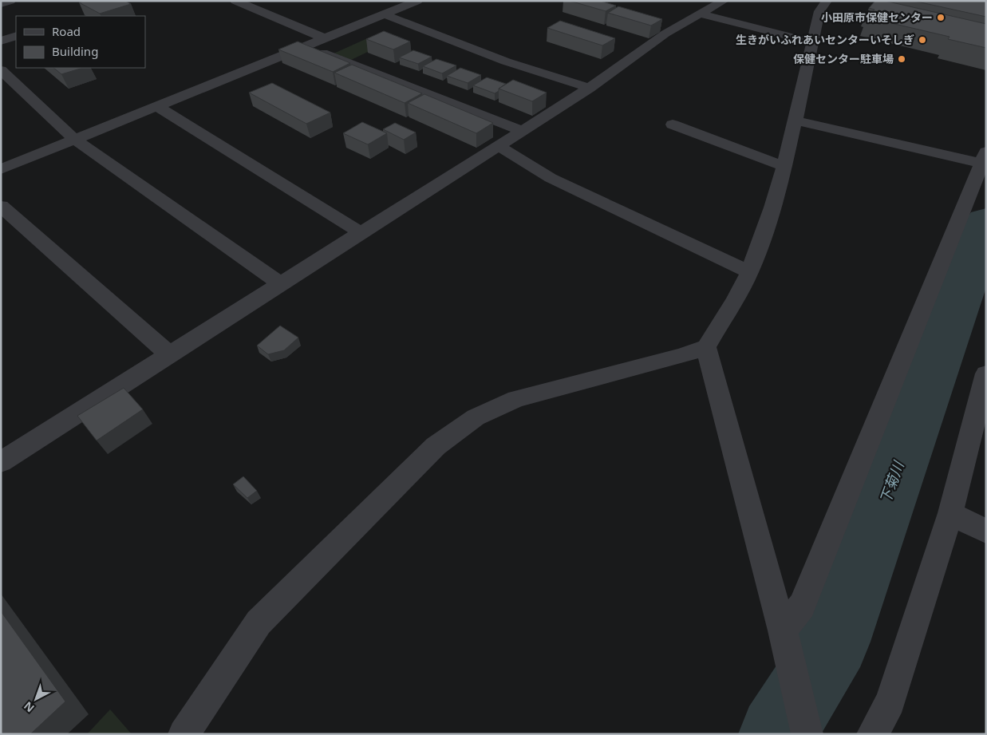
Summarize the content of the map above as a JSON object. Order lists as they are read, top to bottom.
{
  "water": ["下菊川"],
  "places": ["小田原市保健センター", "生きがいふれあいセンターいそしぎ", "保健センター駐車場"],
  "legend": ["Road", "Building"],
  "north": "bottom left"
}
